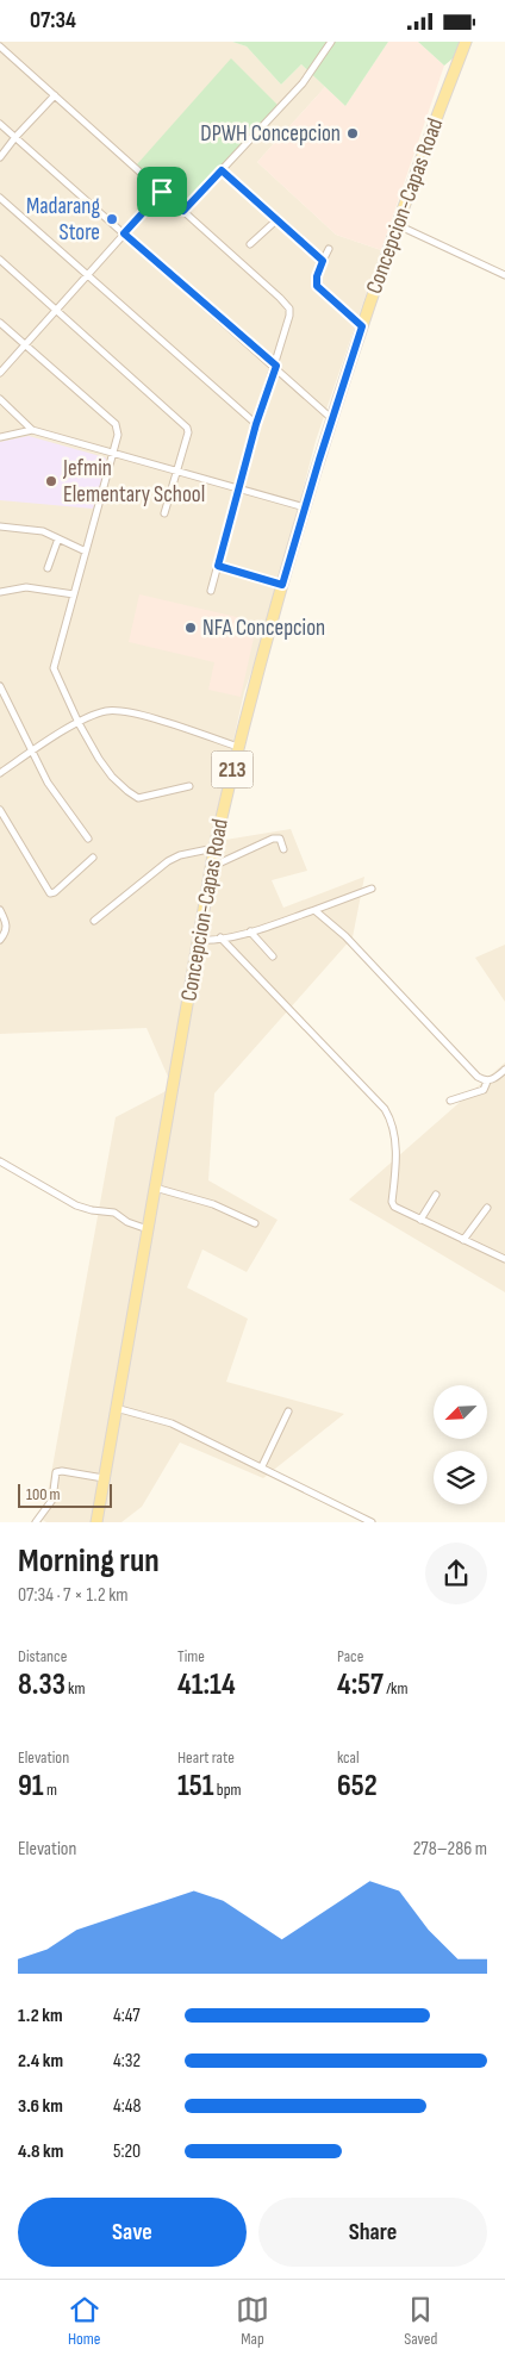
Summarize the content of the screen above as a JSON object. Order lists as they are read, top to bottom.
{
  "streets": {
    "main road": ["Concepcion-Capas Road", "213"]
  },
  "places": [
    "DPWH Concepcion",
    "Madarang Store",
    "Jefmin Elementary School",
    "NFA Concepcion"
  ],
  "scale_bar": "100 m",
  "north": "bottom left",
  "page": {
    "status": "07:34",
    "scale": "100 m",
    "heading": ["Morning run", "07:34 · 7 × 1.2 km"],
    "stats": [
      ["Distance", "8.33 km"],
      ["Time", "41:14"],
      ["Pace", "4:57 /km"],
      ["Elevation", "91 m"],
      ["Heart rate", "151 bpm"],
      ["kcal", "652"]
    ],
    "chart": ["Elevation", "278–286 m"],
    "list": [
      {
        "name": "1.2 km",
        "note": "4:47"
      },
      {
        "name": "2.4 km",
        "note": "4:32"
      },
      {
        "name": "3.6 km",
        "note": "4:48"
      },
      {
        "name": "4.8 km",
        "note": "5:20"
      }
    ],
    "buttons": ["Save", "Share"],
    "tabs": ["Home", "Map", "Saved"]
  }
}
